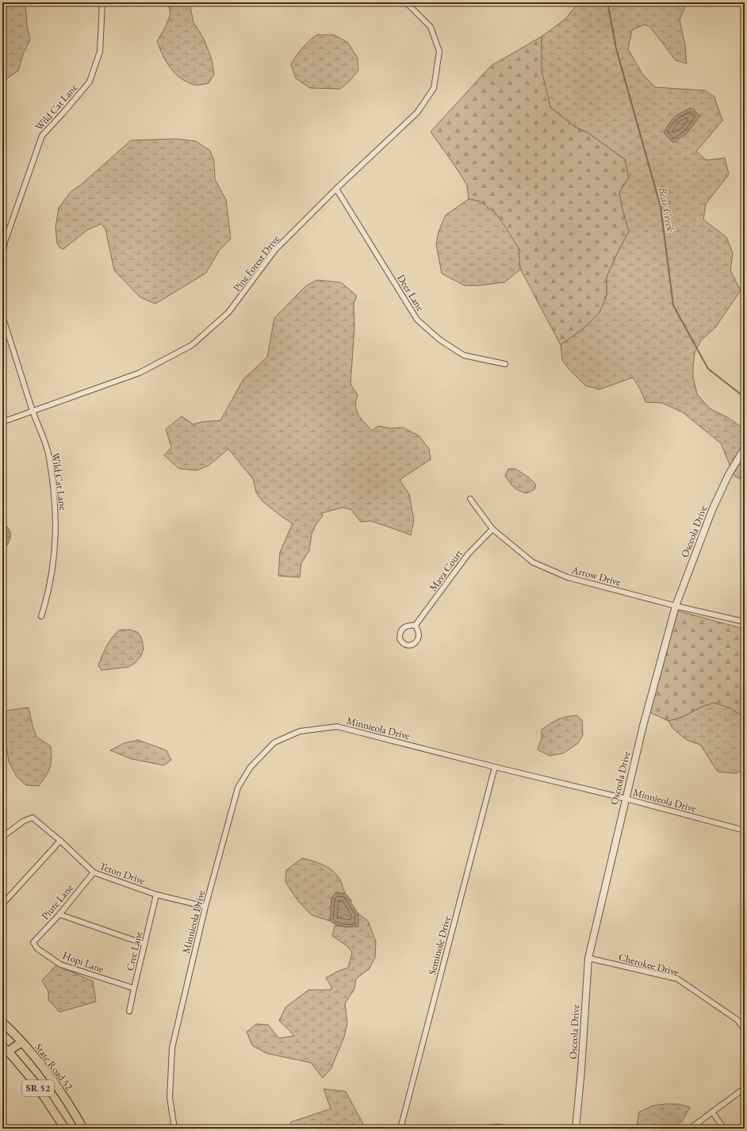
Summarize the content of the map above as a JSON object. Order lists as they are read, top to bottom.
{
  "streets": {
    "main road": ["State Road 52", "SR 52"],
    "street": [
      "Wild Cat Lane",
      "Pine Forest Drive",
      "Deer Lane",
      "Osceola Drive",
      "Maya Court",
      "Arrow Drive",
      "Minnieola Drive",
      "Teton Drive",
      "Piute Lane",
      "Seminole Drive",
      "Cree Lane",
      "Hopi Lane",
      "Cherokee Drive"
    ]
  },
  "crossings": [
    ["Wild Cat Lane", "Pine Forest Drive"],
    ["Pine Forest Drive", "Deer Lane"],
    ["Osceola Drive", "Arrow Drive"],
    ["Osceola Drive", "Minnieola Drive"],
    ["Osceola Drive", "Cherokee Drive"],
    ["Maya Court", "Arrow Drive"],
    ["Minnieola Drive", "Teton Drive"],
    ["Minnieola Drive", "Seminole Drive"],
    ["Teton Drive", "Piute Lane"],
    ["Teton Drive", "Cree Lane"],
    ["Piute Lane", "Hopi Lane"],
    ["Cree Lane", "Hopi Lane"]
  ],
  "water": ["Bear Creek"]
}
